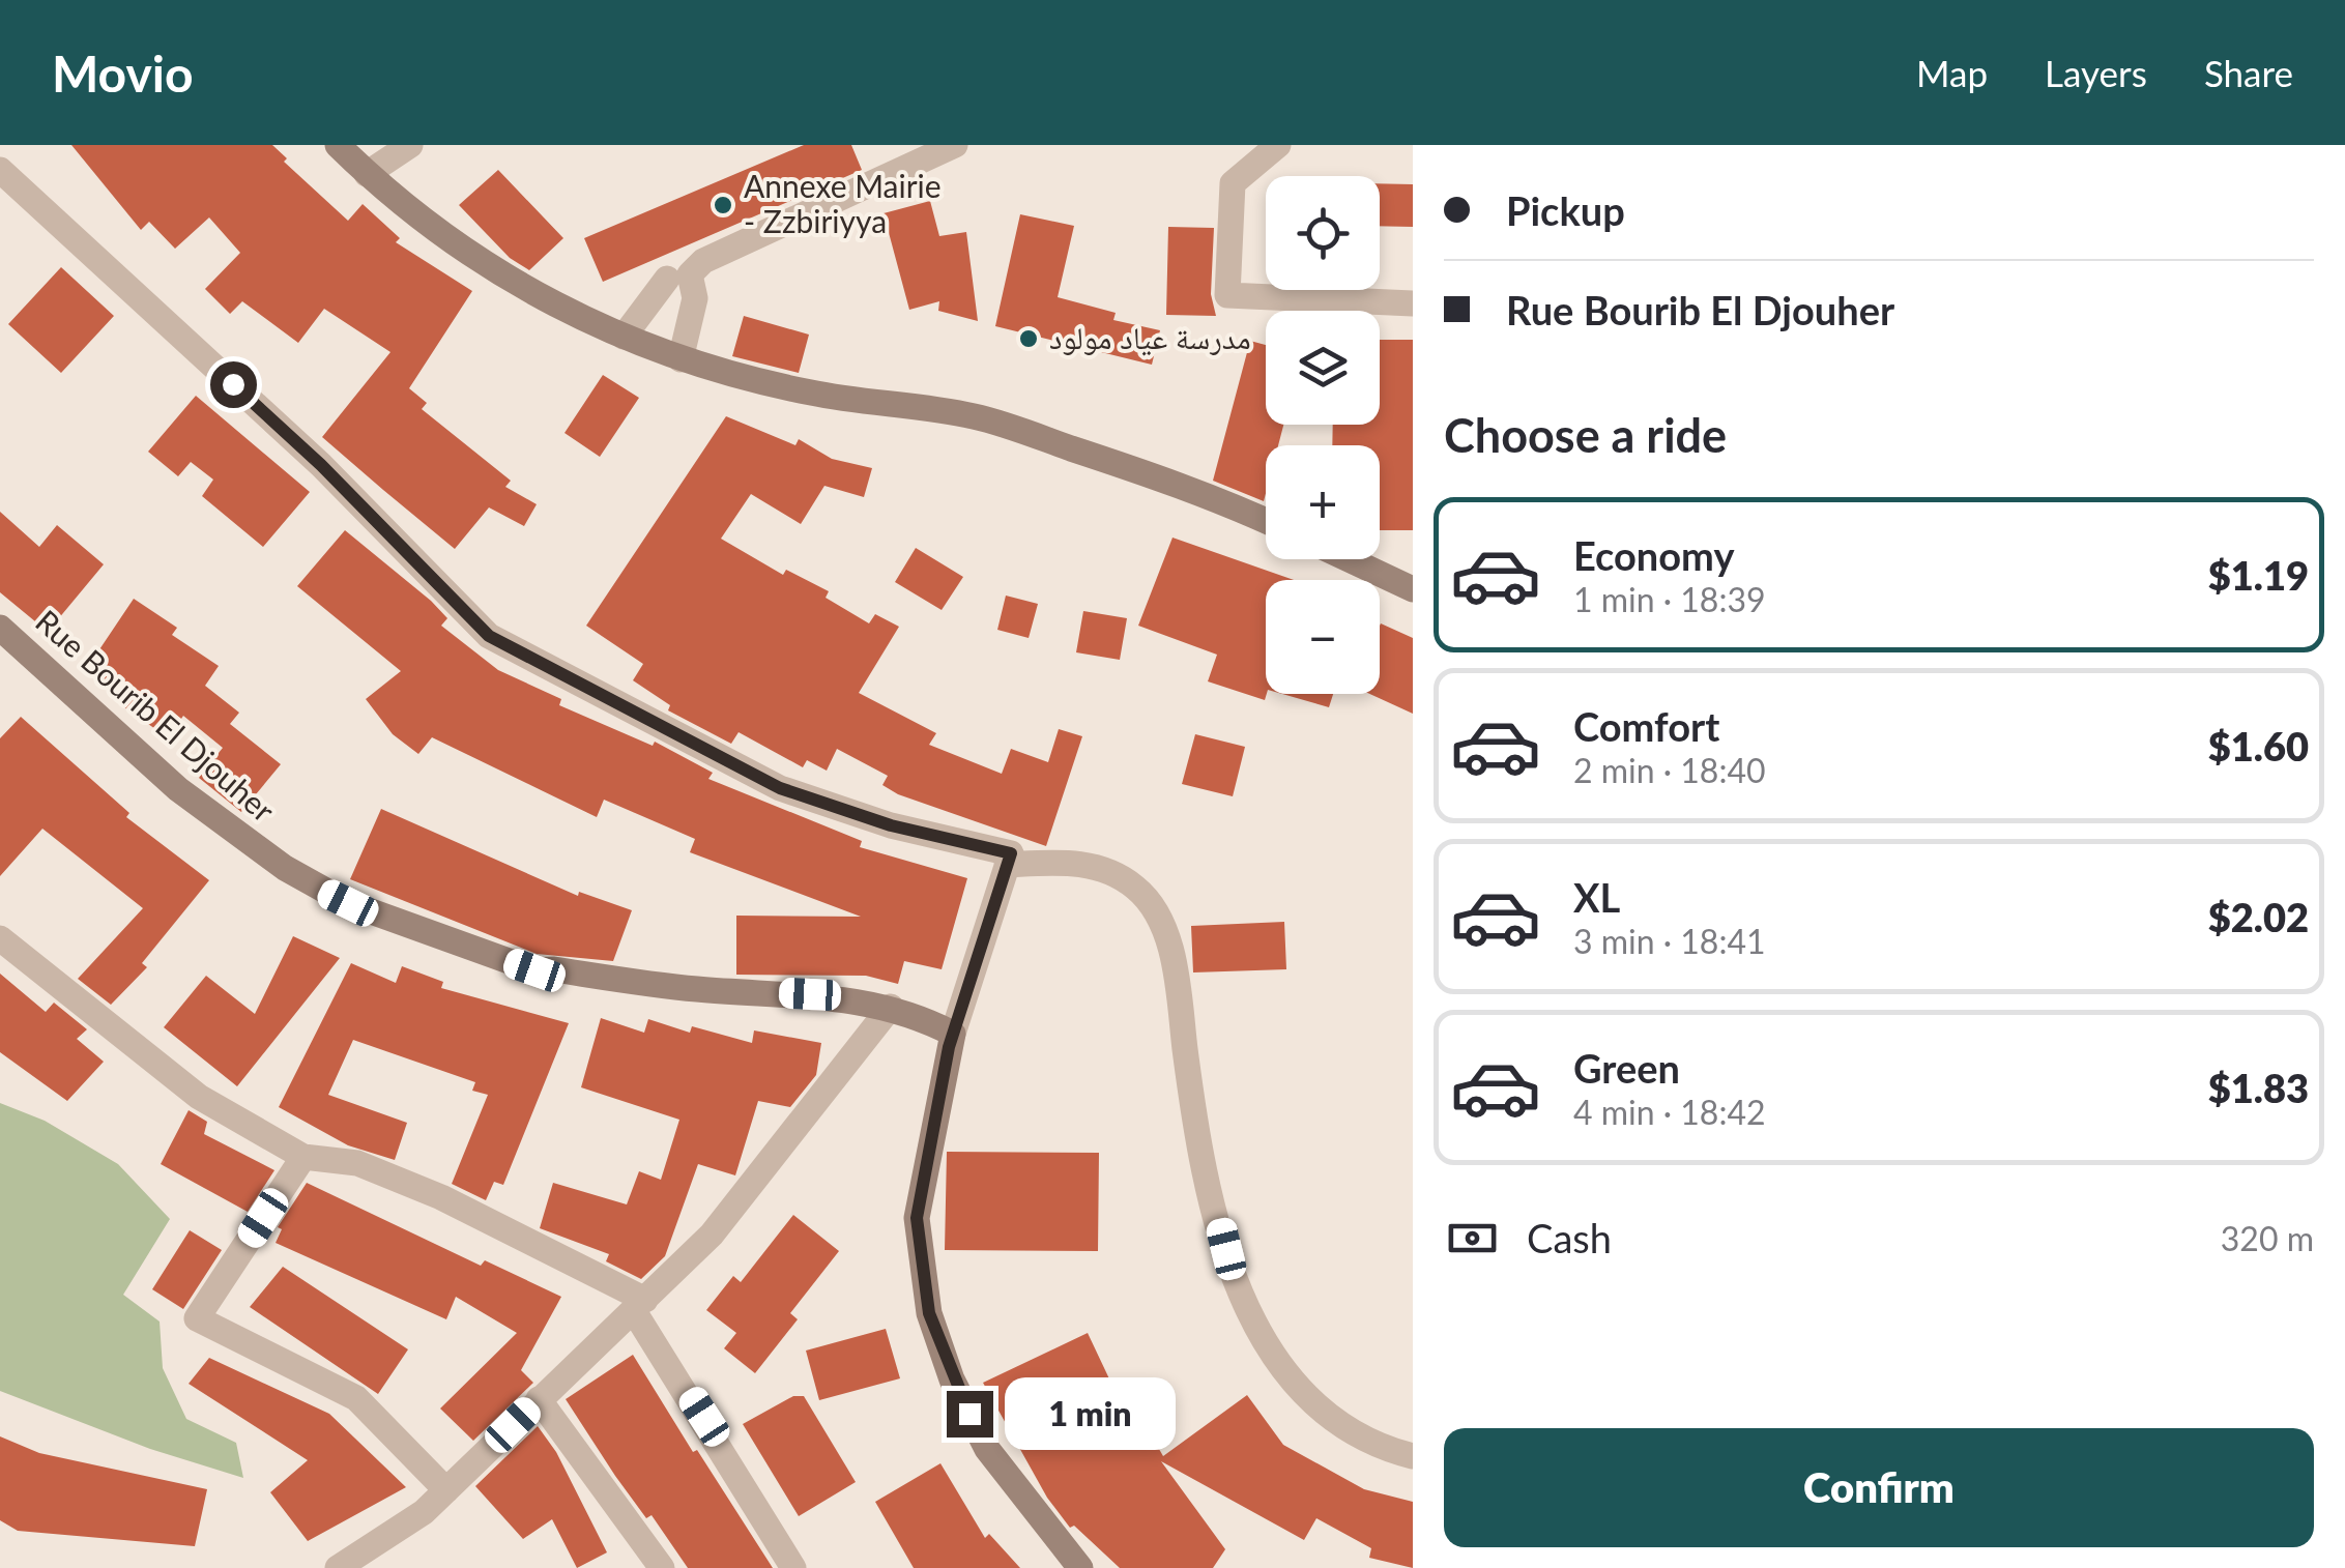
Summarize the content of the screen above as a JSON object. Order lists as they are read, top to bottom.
{
  "streets": {
    "main road": ["Rue Bourib El Djouher"]
  },
  "places": ["Annexe Mairie - Zzbiriyya", "مدرسة عياد مولود"],
  "page": {
    "header": "Movio",
    "nav": ["Map", "Layers", "Share"],
    "banner": ["Pickup", "Rue Bourib El Djouher"],
    "map_buttons": ["+", "−"],
    "heading": "Choose a ride",
    "list": [
      {
        "name": "Economy",
        "note": "1 min · 18:39",
        "value": "$1.19"
      },
      {
        "name": "Comfort",
        "note": "2 min · 18:40",
        "value": "$1.60"
      },
      {
        "name": "XL",
        "note": "3 min · 18:41",
        "value": "$2.02"
      },
      {
        "name": "Green",
        "note": "4 min · 18:42",
        "value": "$1.83"
      }
    ],
    "pay": ["Cash", "320 m"],
    "bubble": "1 min",
    "buttons": "Confirm"
  }
}
